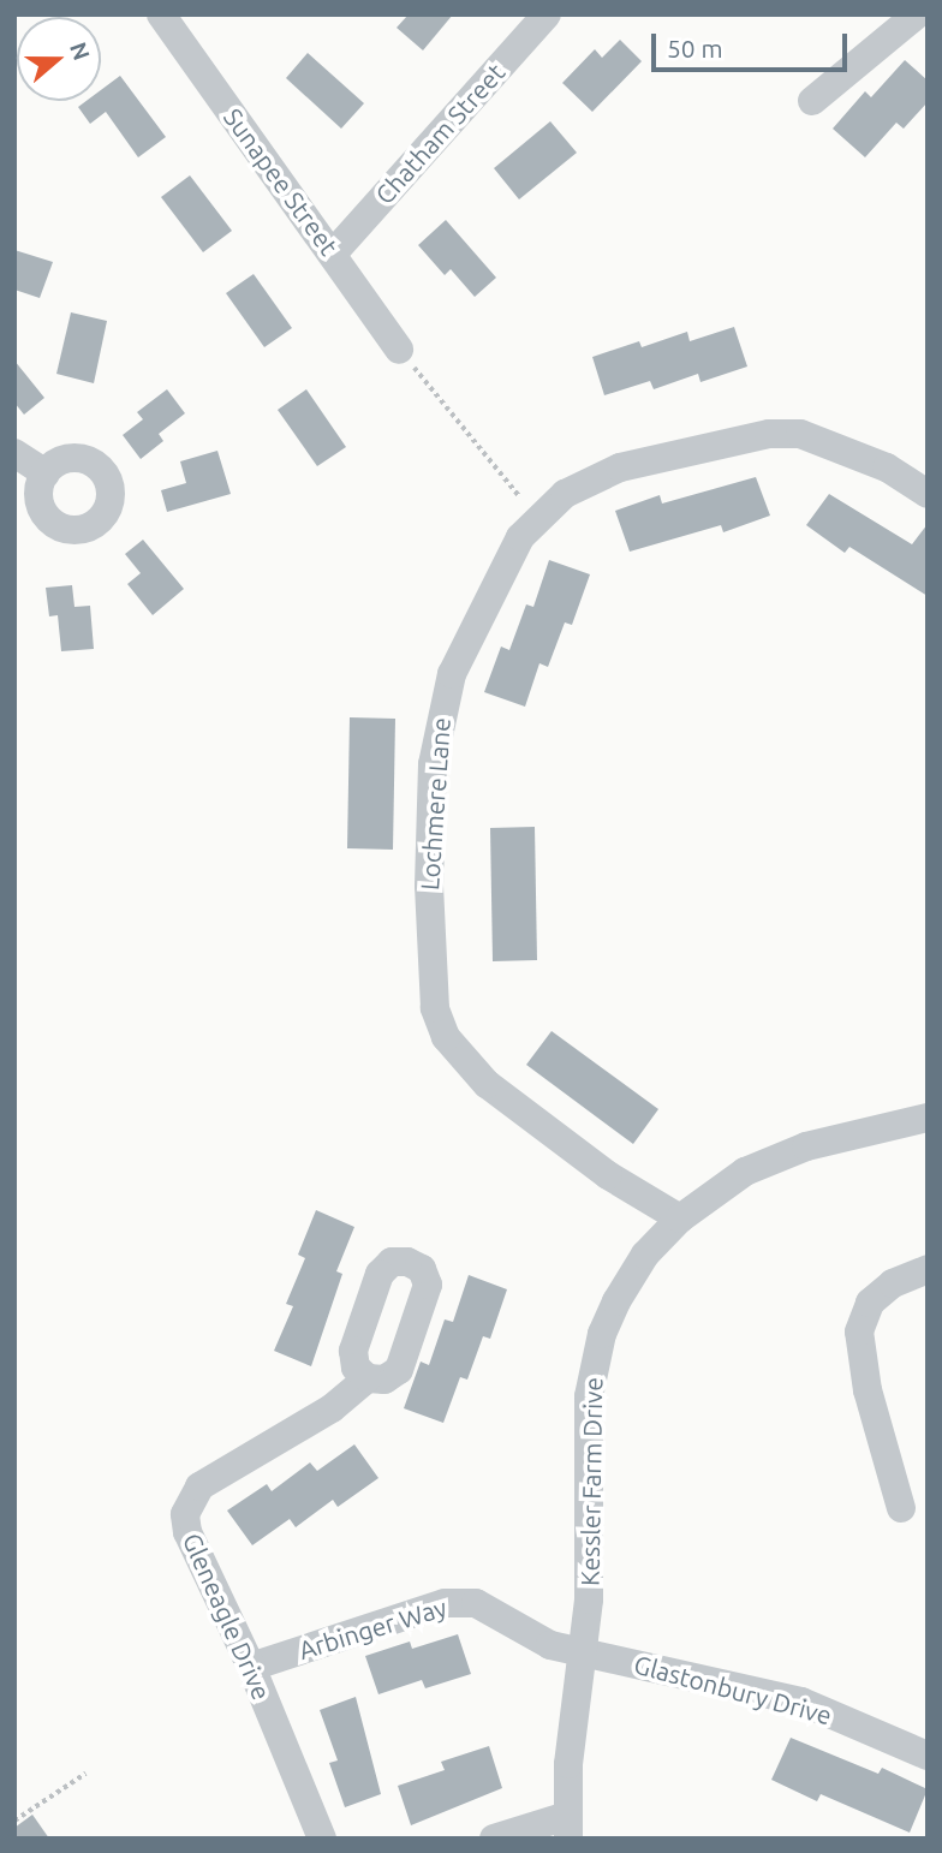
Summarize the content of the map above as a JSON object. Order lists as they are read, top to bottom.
{
  "streets": {
    "street": [
      "Chatham Street",
      "Sunapee Street",
      "Lochmere Lane",
      "Kessler Farm Drive",
      "Gleneagle Drive",
      "Arbinger Way",
      "Glastonbury Drive"
    ]
  },
  "crossings": [
    ["Chatham Street", "Sunapee Street"],
    ["Lochmere Lane", "Kessler Farm Drive"],
    ["Kessler Farm Drive", "Arbinger Way"],
    ["Kessler Farm Drive", "Glastonbury Drive"],
    ["Gleneagle Drive", "Arbinger Way"],
    ["Arbinger Way", "Glastonbury Drive"]
  ],
  "scale_bar": "50 m",
  "north": "right"
}
